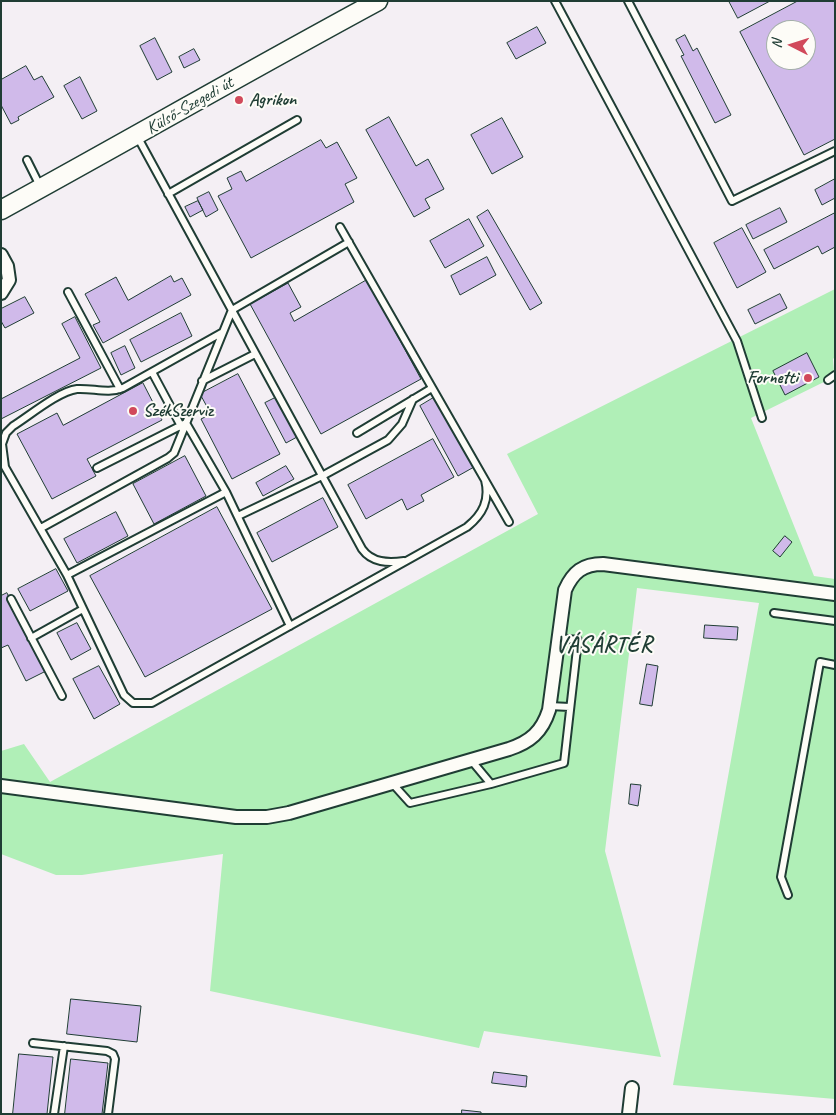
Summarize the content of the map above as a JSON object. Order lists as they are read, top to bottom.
{
  "streets": {
    "street": ["Külső-Szegedi út"]
  },
  "districts": ["VÁSÁRTÉR"],
  "places": ["Agrikon", "Fornetti", "SzékSzerviz"],
  "north": "left"
}
